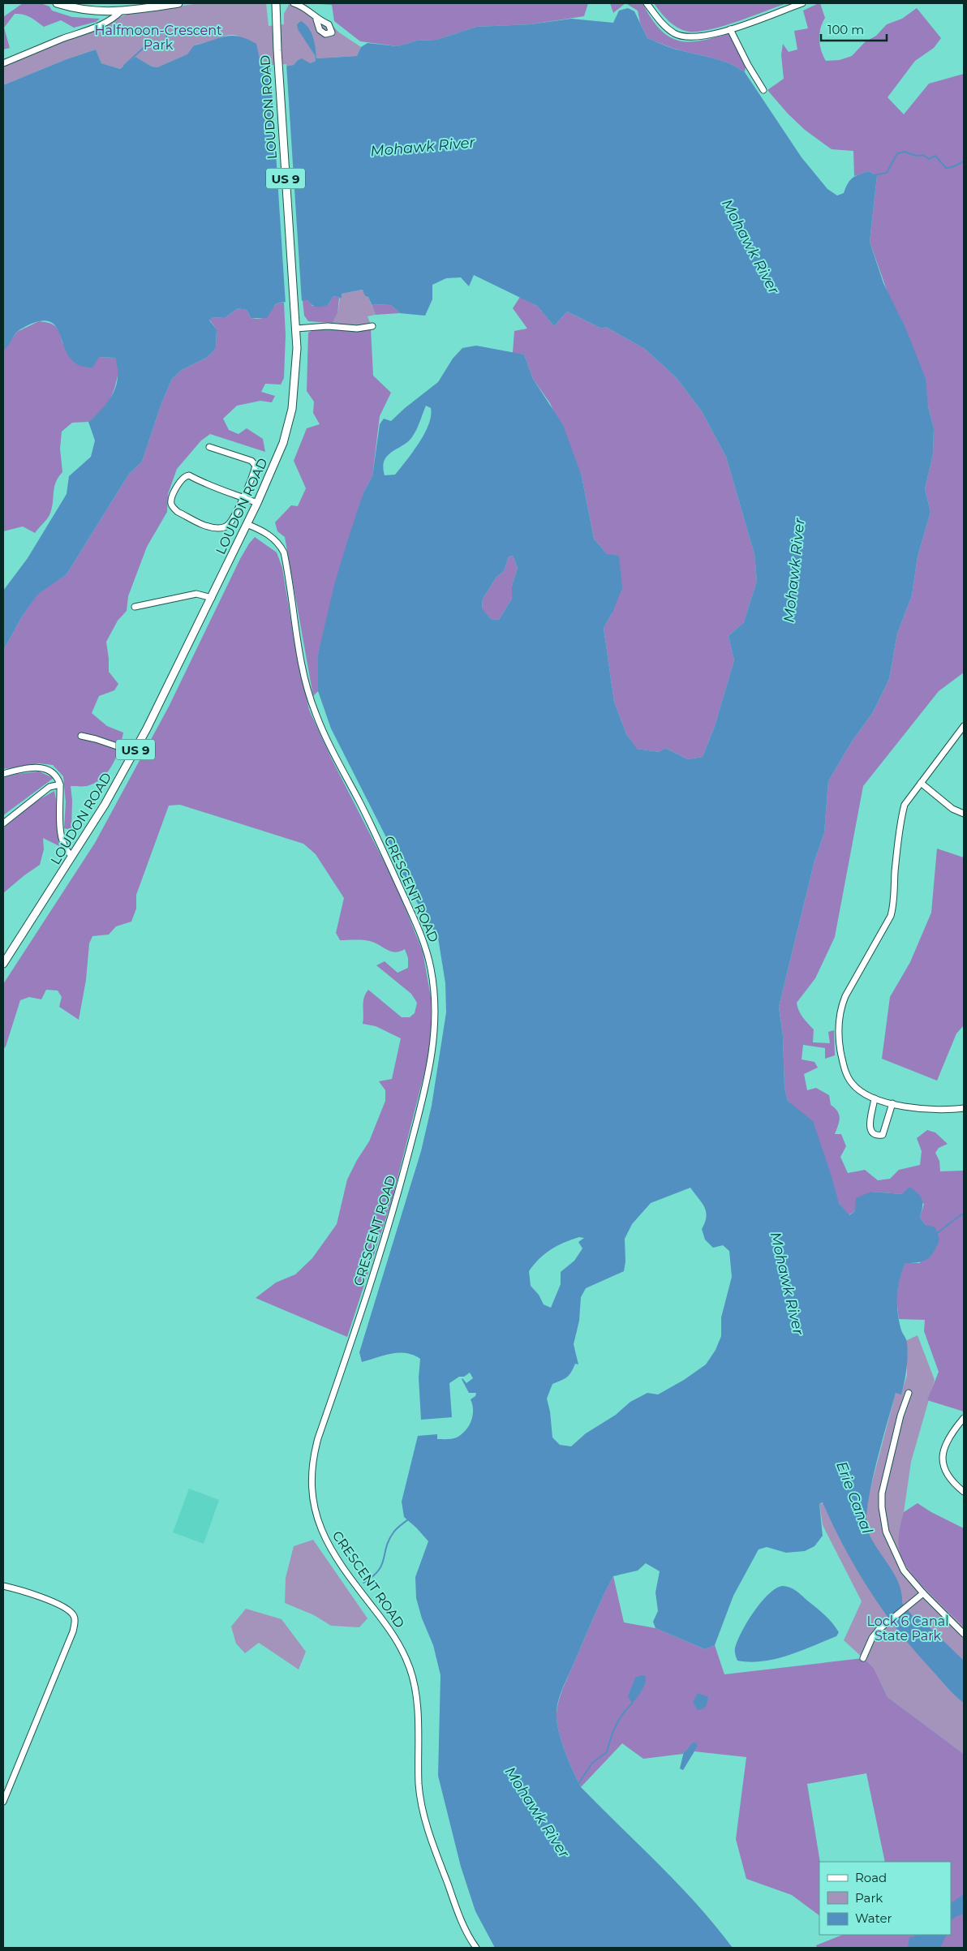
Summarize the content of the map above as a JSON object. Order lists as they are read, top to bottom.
{
  "streets": {
    "main road": ["LOUDON ROAD", "US 9"],
    "street": ["CRESCENT ROAD"]
  },
  "crossings": [
    ["LOUDON ROAD", "CRESCENT ROAD"]
  ],
  "water": ["Mohawk River", "Erie Canal"],
  "parks": ["Halfmoon-Crescent Park", "Lock 6 Canal State Park"],
  "legend": ["Road", "Park", "Water"],
  "scale_bar": "100 m"
}
